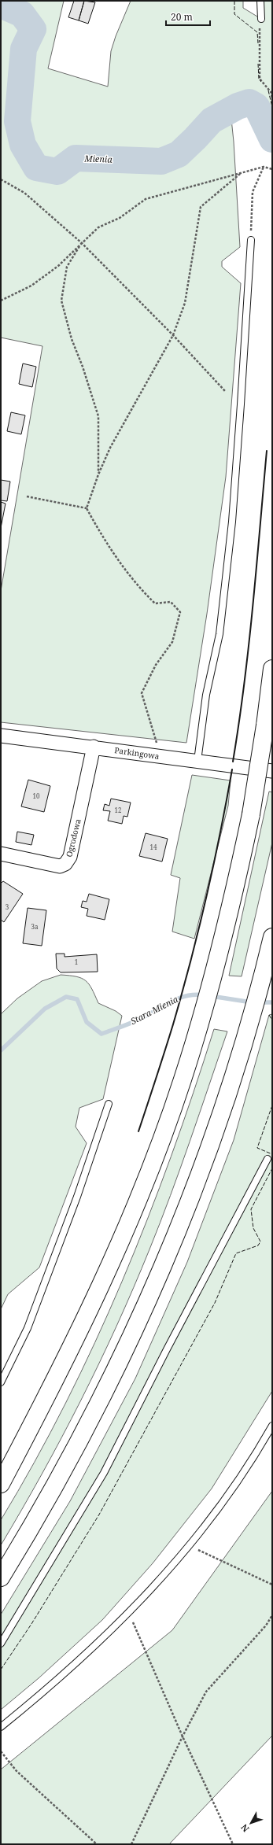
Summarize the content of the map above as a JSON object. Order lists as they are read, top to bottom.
{
  "streets": {
    "street": ["Parkingowa", "Ogrodowa"]
  },
  "crossings": [
    ["Parkingowa", "Ogrodowa"]
  ],
  "water": ["Mienia", "Stara Mienia"],
  "house_numbers": [
    "10",
    "12",
    "14",
    "3",
    "3a",
    "1"
  ],
  "scale_bar": "20 m",
  "north": "bottom left"
}
